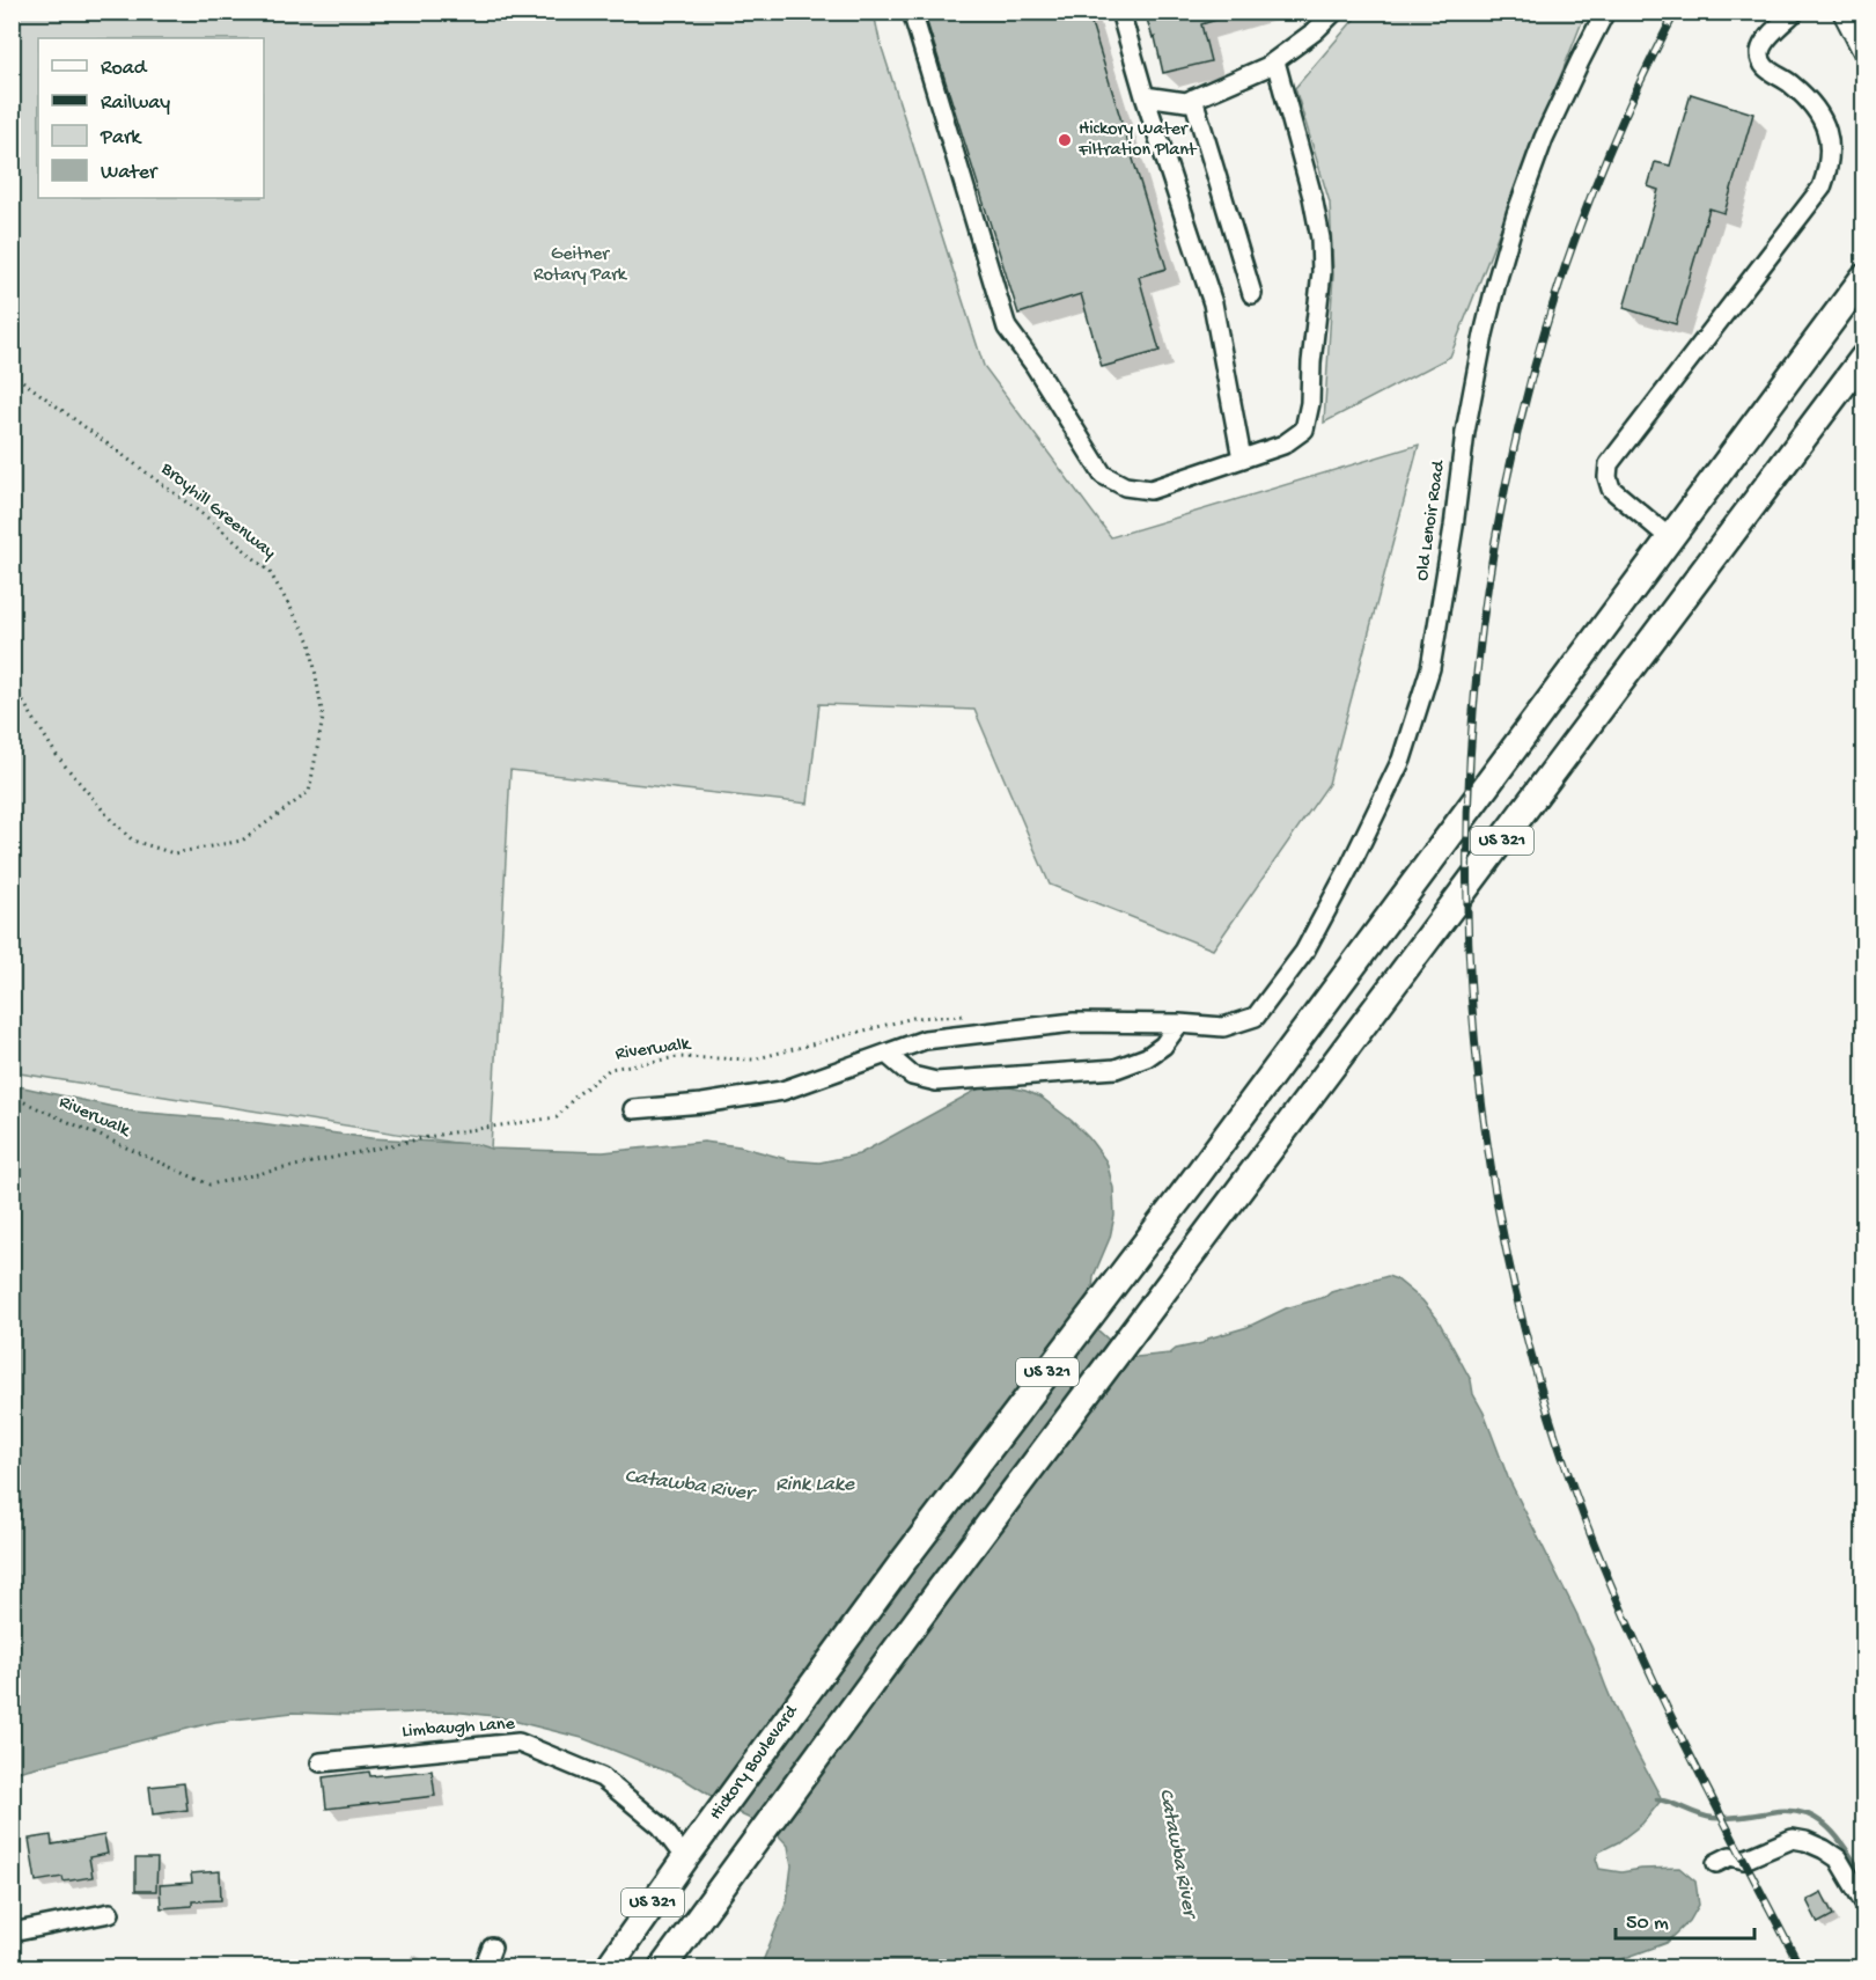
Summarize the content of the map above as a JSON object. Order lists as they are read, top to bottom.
{
  "streets": {
    "highway": ["US 321", "Hickory Boulevard"],
    "street": ["Old Lenoir Road", "Limbaugh Lane"],
    "path": ["Broyhill Greenway", "Riverwalk"]
  },
  "crossings": [
    ["US 321", "Hickory Boulevard"],
    ["Limbaugh Lane", "Hickory Boulevard"]
  ],
  "water": ["Rink Lake", "Catawba River"],
  "parks": ["Geitner Rotary Park"],
  "places": ["Hickory Water Filtration Plant"],
  "legend": [
    "Road",
    "Railway",
    "Park",
    "Water"
  ],
  "scale_bar": "50 m"
}
